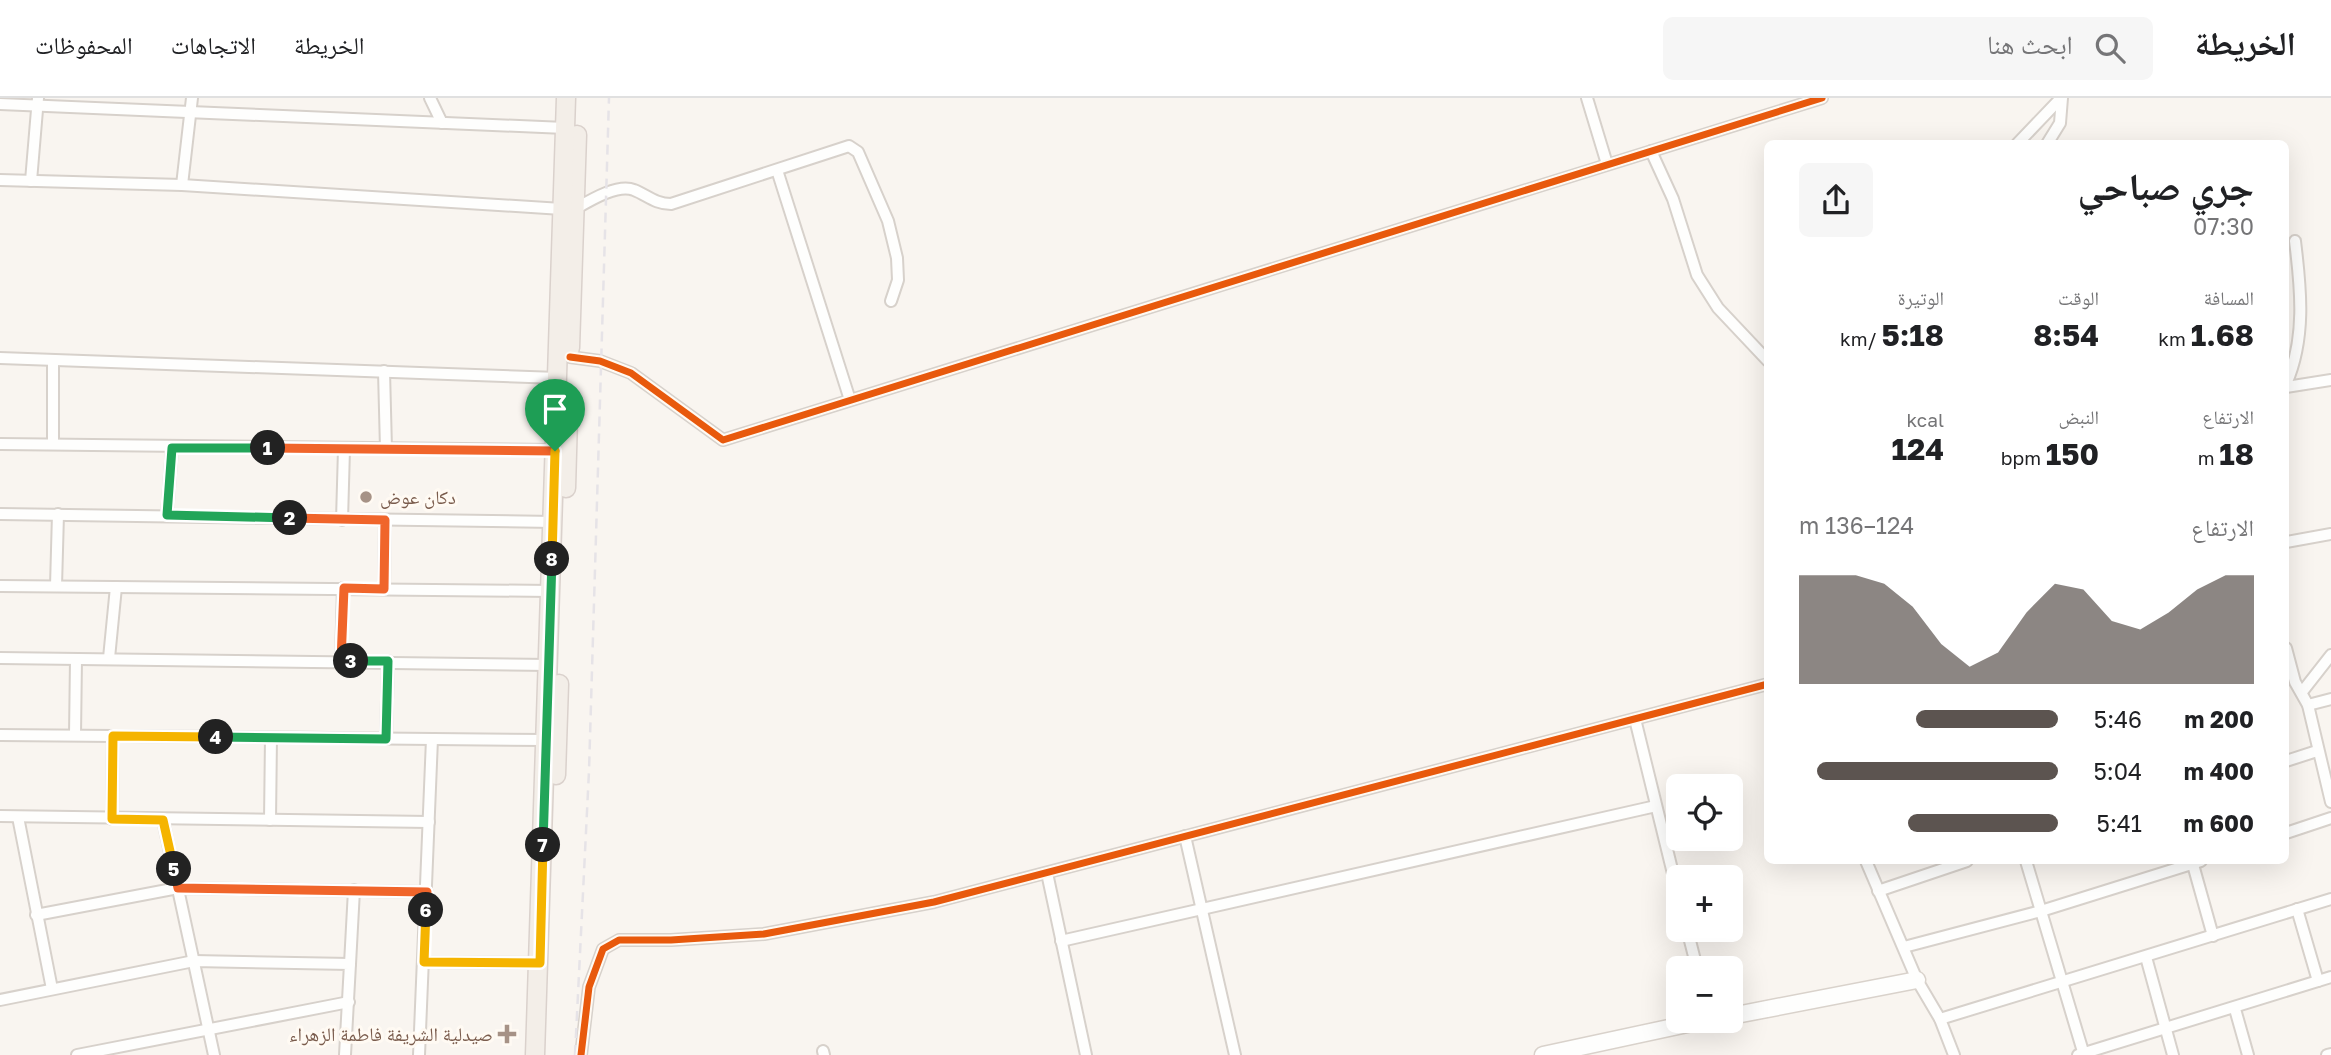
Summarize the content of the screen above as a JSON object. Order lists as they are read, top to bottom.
{
  "places": {
    "other": ["دكان عوض"],
    "health": ["صيدلية الشريفة فاطمة الزهراء"]
  },
  "page": {
    "header": "الخريطة",
    "search": "ابحث هنا",
    "nav": ["الخريطة", "الاتجاهات", "المحفوظات"],
    "heading": ["جري صباحي", "07:30"],
    "stats": [
      ["المسافة", "1.68 km"],
      ["الوقت", "8:54"],
      ["الوتيرة", "5:18 /km"],
      ["الارتفاع", "18 m"],
      ["النبض", "150 bpm"],
      ["kcal", "124"]
    ],
    "pins": [
      "1",
      "2",
      "8",
      "3",
      "4",
      "7",
      "5",
      "6"
    ],
    "chart": ["الارتفاع", "124–136 m"],
    "list": [
      {
        "name": "200 m",
        "note": "5:46"
      },
      {
        "name": "400 m",
        "note": "5:04"
      },
      {
        "name": "600 m",
        "note": "5:41"
      }
    ],
    "map_buttons": ["+", "−"]
  }
}
